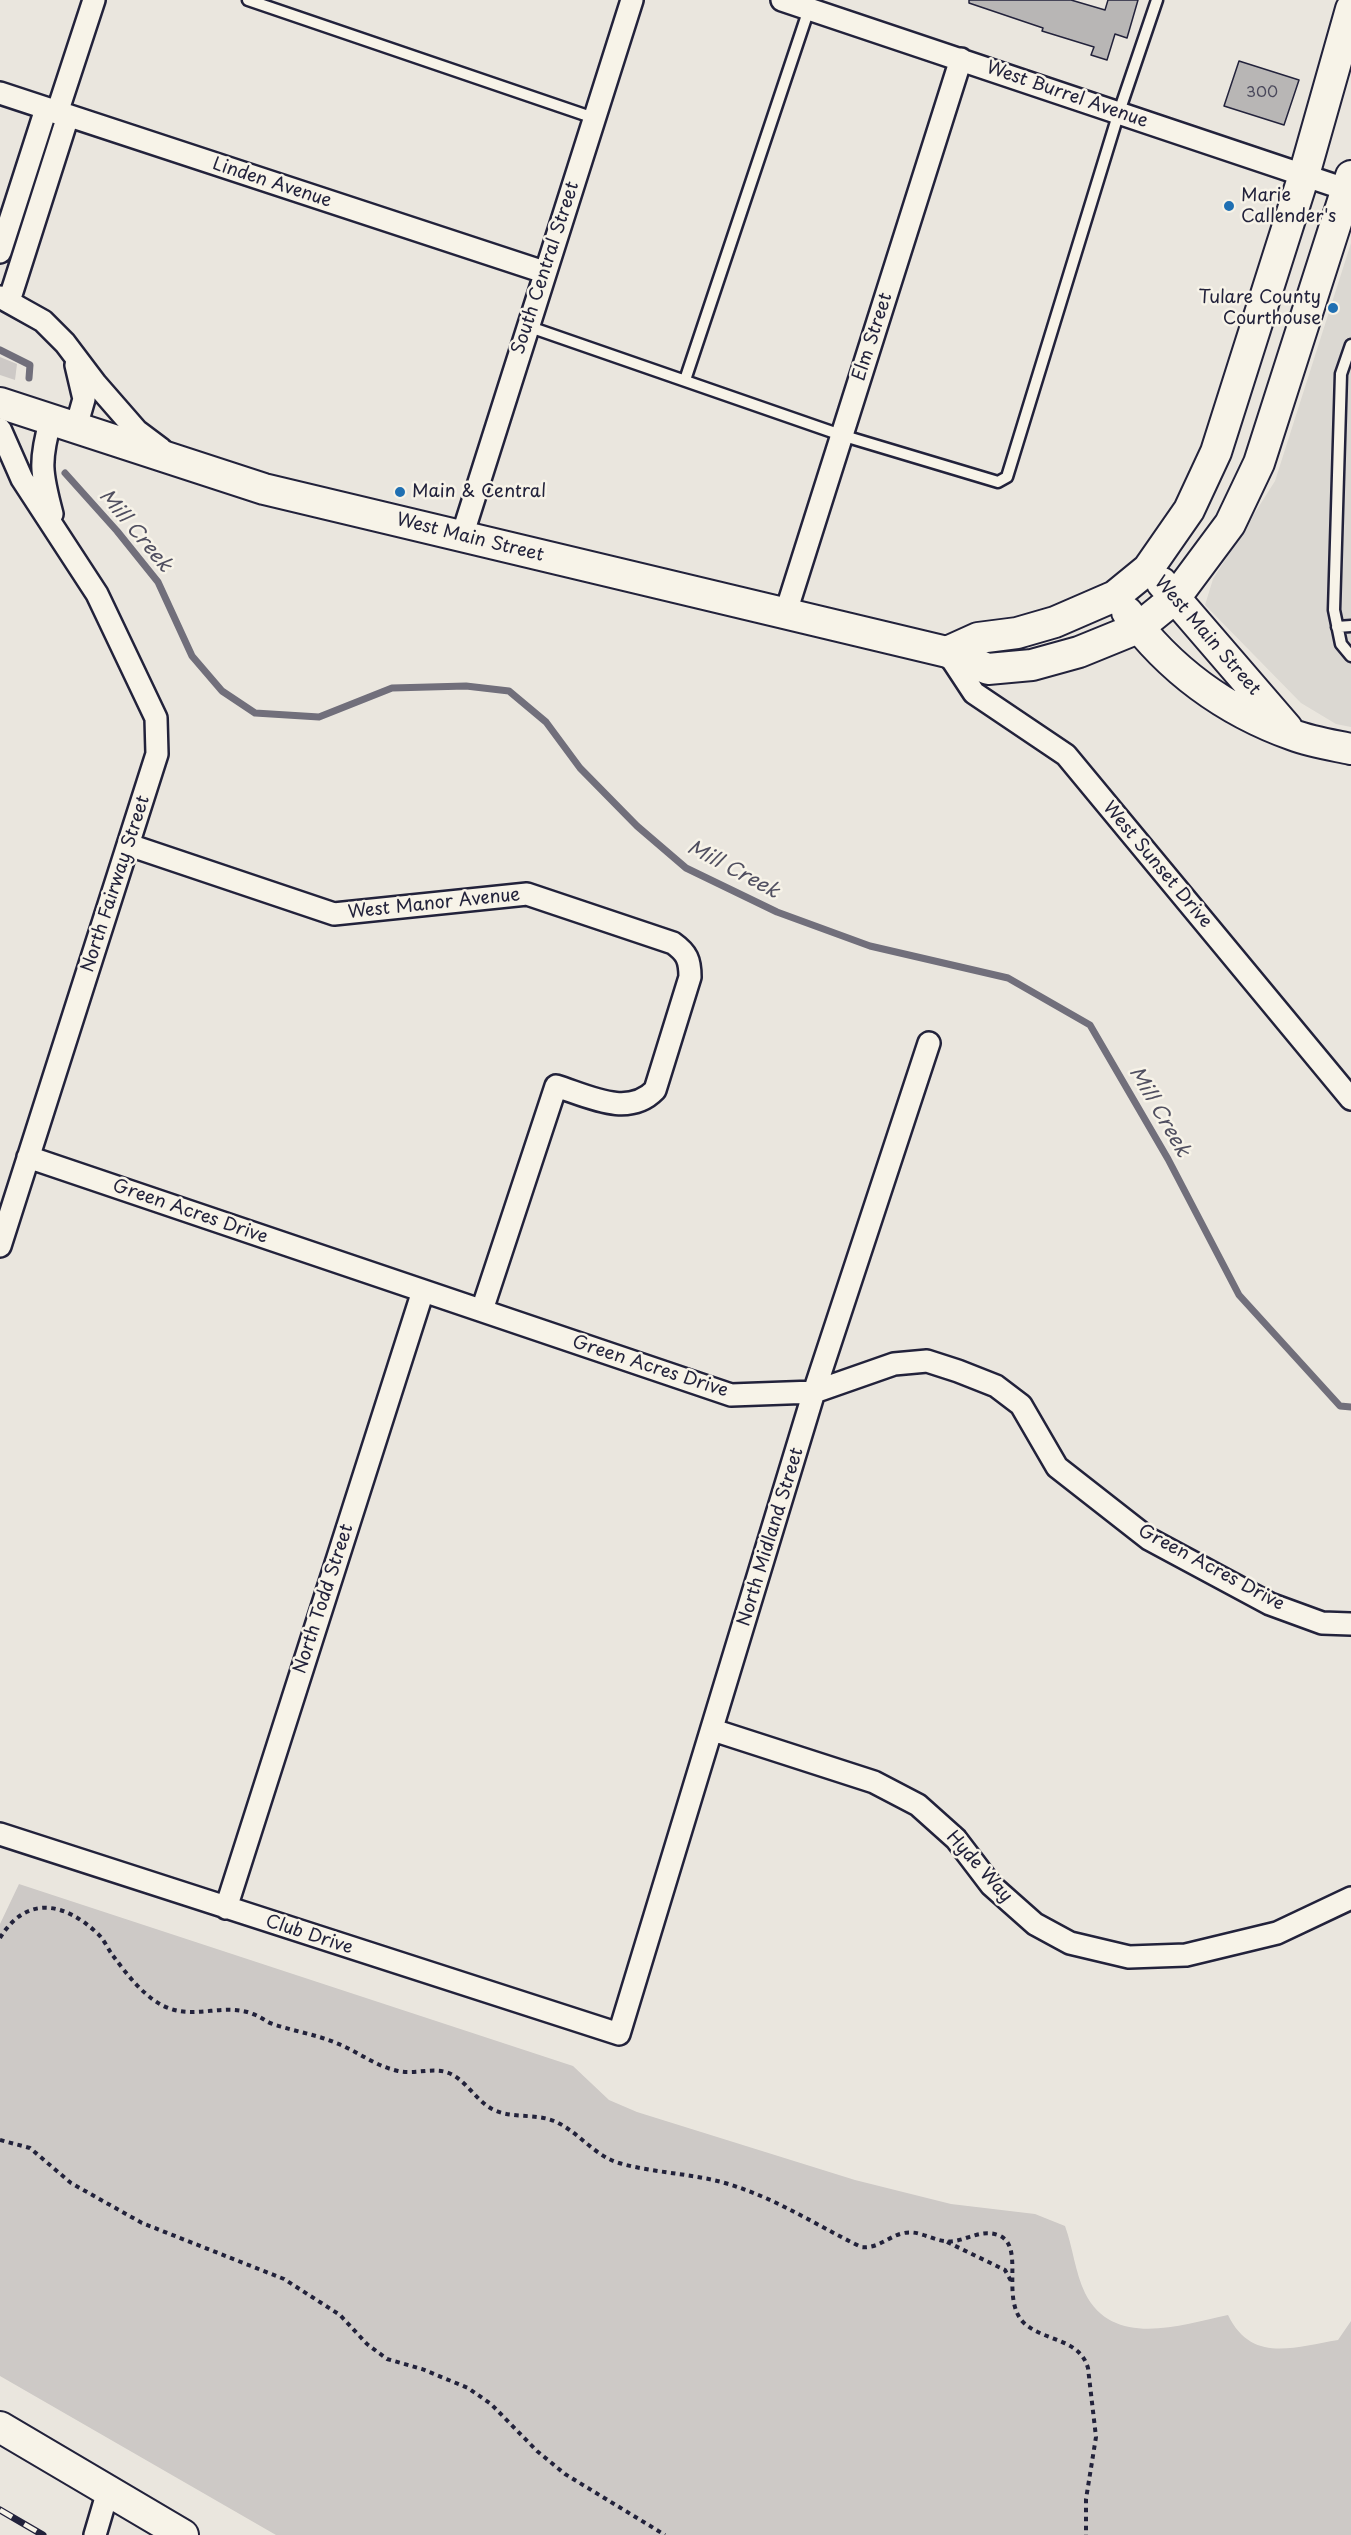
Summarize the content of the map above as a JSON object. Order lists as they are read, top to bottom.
{
  "streets": {
    "street": [
      "West Burrel Avenue",
      "Linden Avenue",
      "South Central Street",
      "Elm Street",
      "West Main Street",
      "West Sunset Drive",
      "North Fairway Street",
      "West Manor Avenue",
      "Green Acres Drive",
      "North Midland Street",
      "North Todd Street",
      "Hyde Way",
      "Club Drive"
    ]
  },
  "crossings": [
    ["West Burrel Avenue", "Elm Street"],
    ["Linden Avenue", "South Central Street"],
    ["South Central Street", "West Main Street"],
    ["Elm Street", "West Main Street"],
    ["West Main Street", "West Sunset Drive"],
    ["West Main Street", "North Fairway Street"],
    ["North Fairway Street", "West Manor Avenue"],
    ["North Fairway Street", "Green Acres Drive"],
    ["West Manor Avenue", "Green Acres Drive"],
    ["Green Acres Drive", "North Midland Street"],
    ["Green Acres Drive", "North Todd Street"],
    ["North Midland Street", "Hyde Way"],
    ["North Midland Street", "Club Drive"],
    ["North Todd Street", "Club Drive"]
  ],
  "water": ["Mill Creek"],
  "places": ["Marie Callender's", "Tulare County Courthouse", "Main & Central"],
  "house_numbers": ["300"]
}
